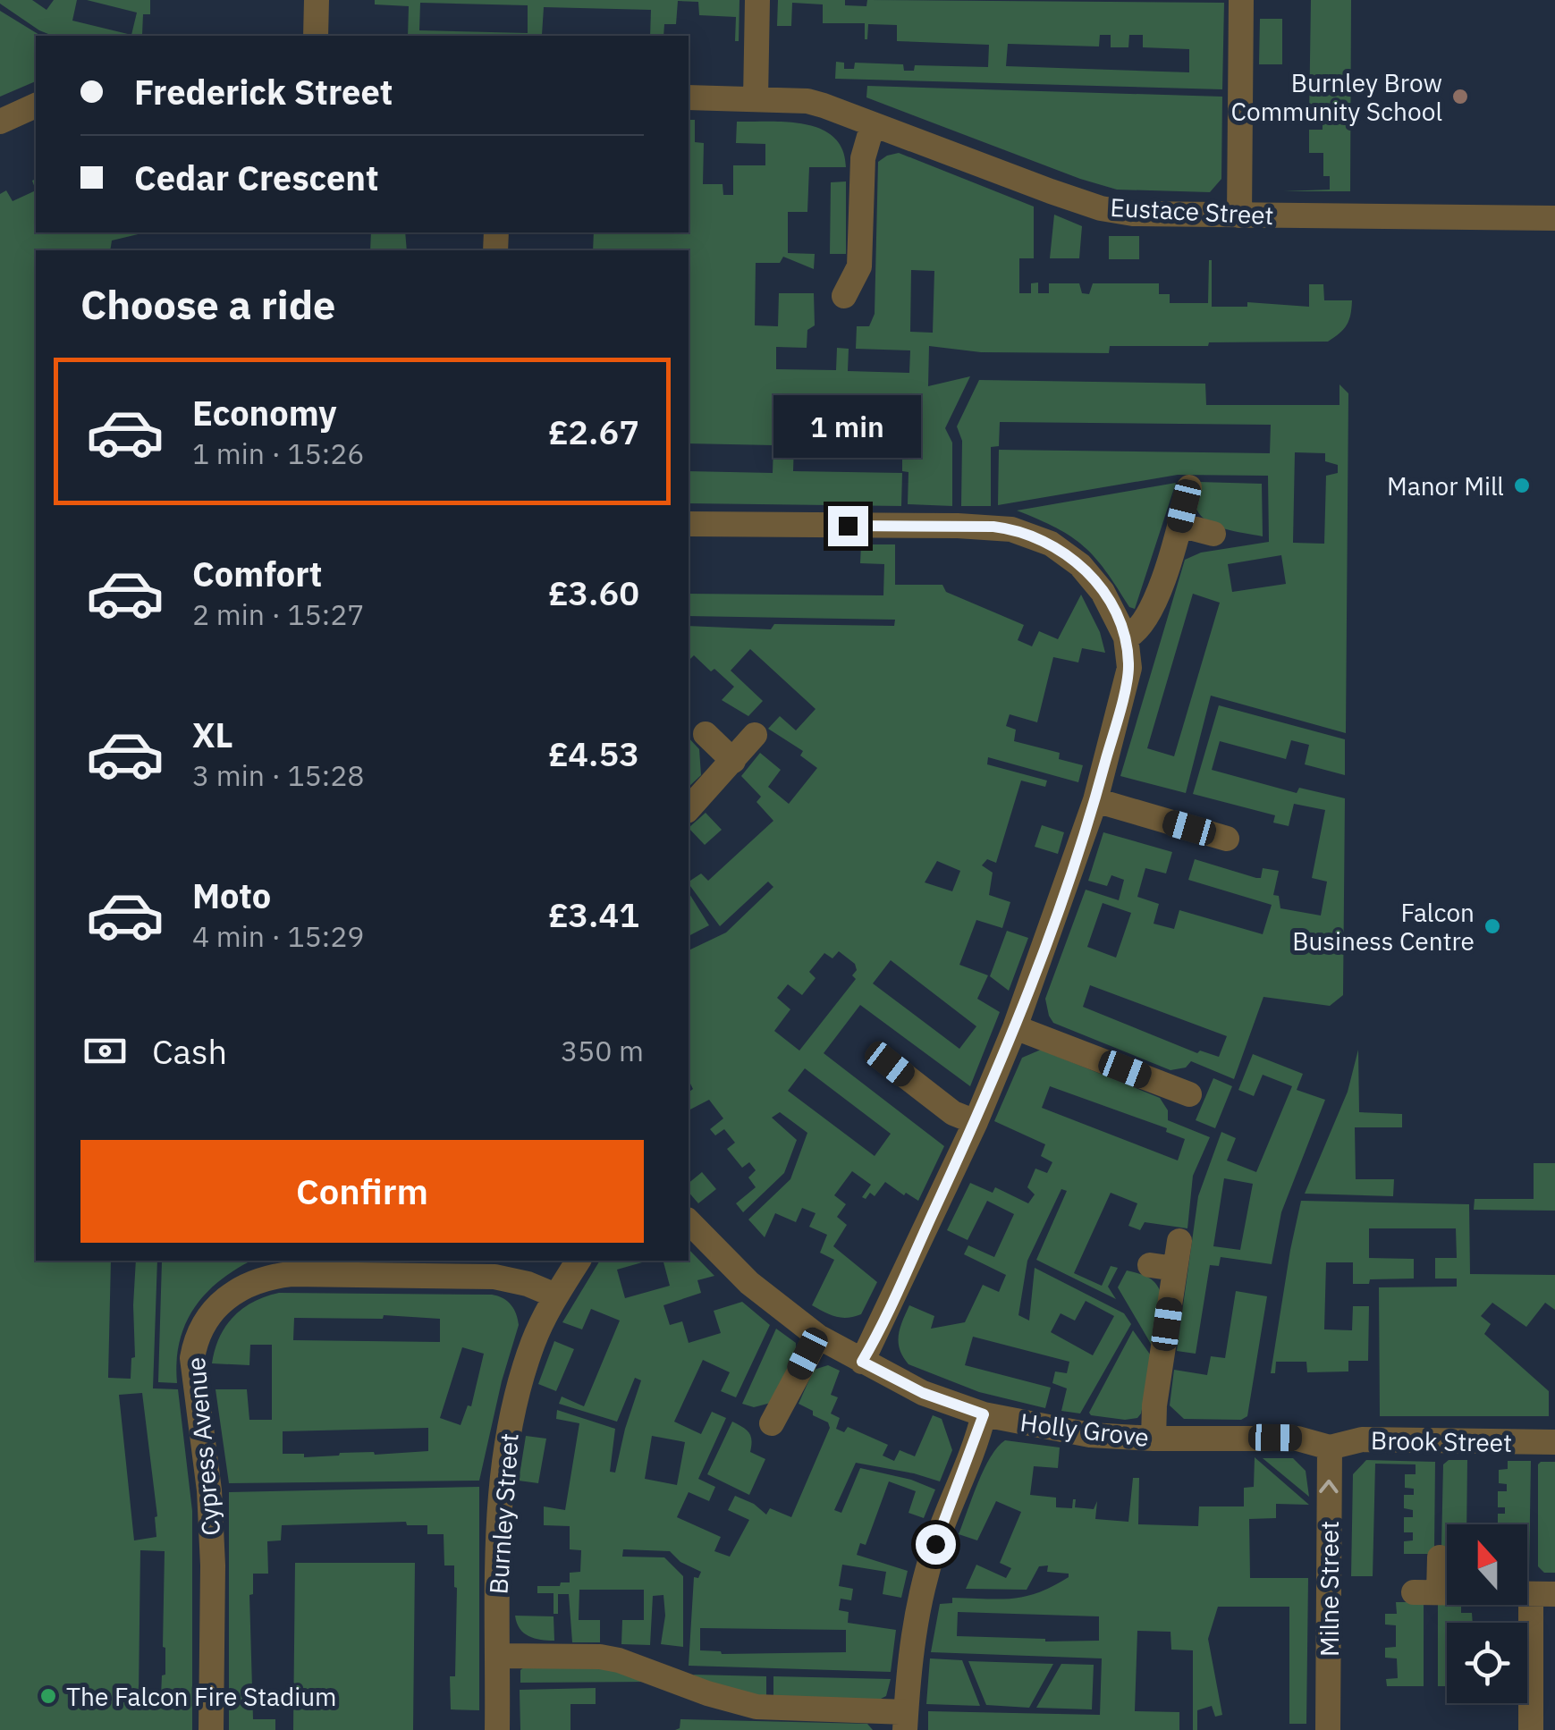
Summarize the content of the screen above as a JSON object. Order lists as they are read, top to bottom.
{
  "streets": {
    "street": [
      "Eustace Street",
      "Holly Grove",
      "Brook Street",
      "Cypress Avenue",
      "Burnley Street",
      "Milne Street"
    ]
  },
  "crossings": [
    ["Holly Grove", "Brook Street"],
    ["Holly Grove", "Milne Street"],
    ["Brook Street", "Milne Street"],
    ["Cypress Avenue", "Burnley Street"]
  ],
  "places": [
    "Burnley Brow Community School",
    "Manor Mill",
    "Falcon Business Centre",
    "The Falcon Fire Stadium"
  ],
  "north": "top",
  "page": {
    "banner": ["Frederick Street", "Cedar Crescent"],
    "heading": "Choose a ride",
    "list": [
      {
        "name": "Economy",
        "note": "1 min · 15:26",
        "value": "£2.67"
      },
      {
        "name": "Comfort",
        "note": "2 min · 15:27",
        "value": "£3.60"
      },
      {
        "name": "XL",
        "note": "3 min · 15:28",
        "value": "£4.53"
      },
      {
        "name": "Moto",
        "note": "4 min · 15:29",
        "value": "£3.41"
      }
    ],
    "bubble": "1 min",
    "pay": ["Cash", "350 m"],
    "buttons": "Confirm"
  }
}
